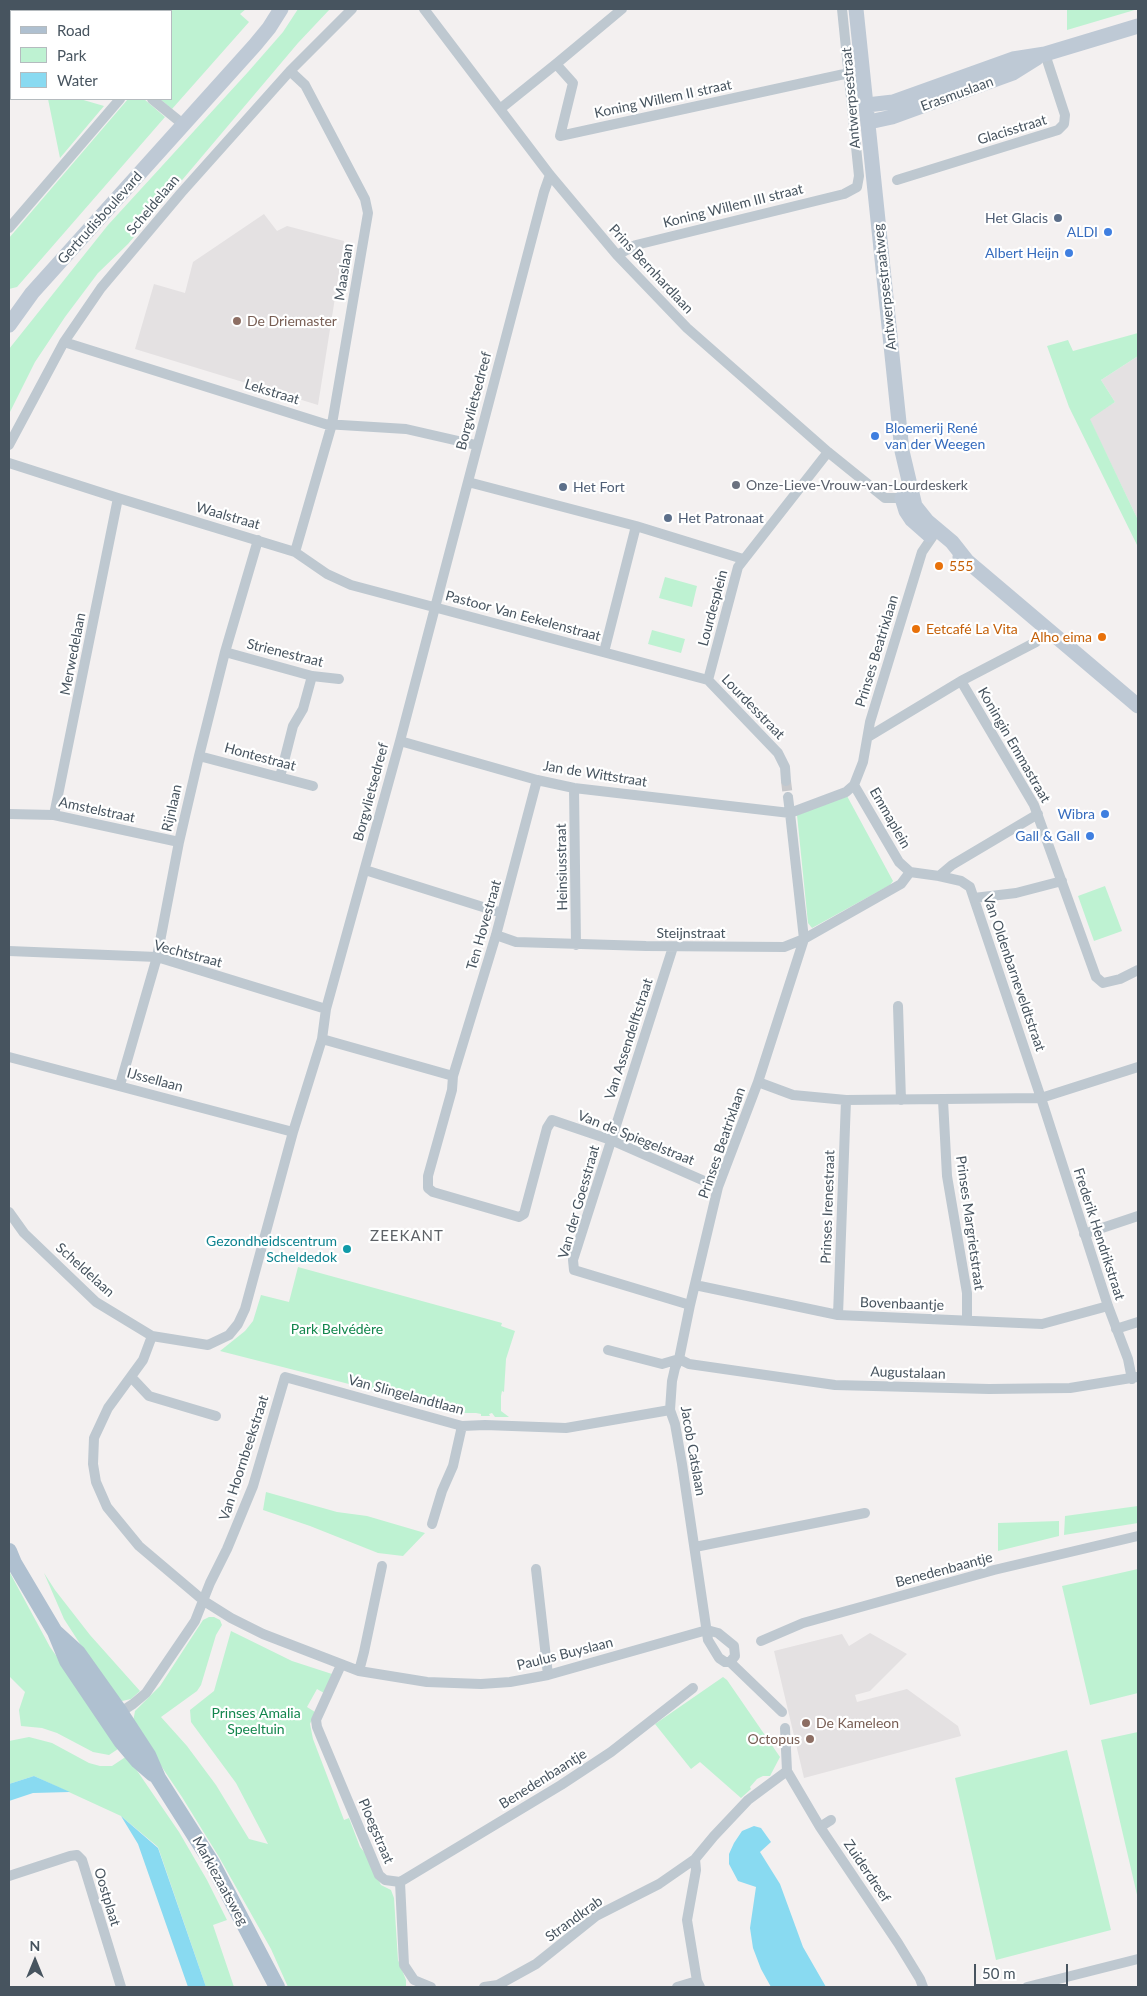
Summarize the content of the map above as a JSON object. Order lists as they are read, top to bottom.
{
  "streets": {
    "main road": ["Markiezaatsweg"],
    "street": [
      "Erasmuslaan",
      "Antwerpsestraat",
      "Koning Willem II straat",
      "Glacisstraat",
      "Scheldelaan",
      "Koning Willem III straat",
      "Gertrudisboulevard",
      "Prins Bernhardlaan",
      "Maaslaan",
      "Antwerpsestraatweg",
      "Lekstraat",
      "Borgvlietsedreef",
      "Waalstraat",
      "Lourdesplein",
      "Pastoor Van Eekelenstraat",
      "Prinses Beatrixlaan",
      "Strienestraat",
      "Merwedelaan",
      "Lourdesstraat",
      "Koningin Emmastraat",
      "Hontestraat",
      "Jan de Wittstraat",
      "Rijnlaan",
      "Amstelstraat",
      "Emmaplein",
      "Heinsiusstraat",
      "Ten Hovestraat",
      "Steijnstraat",
      "Vechtstraat",
      "Van Oldenbarneveldtstraat",
      "Van Assendelftstraat",
      "IJssellaan",
      "Van de Spiegelstraat",
      "Van der Goesstraat",
      "Prinses Irenestraat",
      "Prinses Margrietstraat",
      "Frederik Hendrikstraat",
      "Bovenbaantje",
      "Augustalaan",
      "Van Slingelandtlaan",
      "Jacob Catslaan",
      "Van Hoornbeekstraat",
      "Benedenbaantje",
      "Paulus Buyslaan",
      "Ploegstraat",
      "Zuiderdreef",
      "Oostplaat",
      "Strandkrab"
    ]
  },
  "crossings": [
    ["Erasmuslaan", "Antwerpsestraat"],
    ["Erasmuslaan", "Glacisstraat"],
    ["Erasmuslaan", "Antwerpsestraatweg"],
    ["Antwerpsestraat", "Koning Willem II straat"],
    ["Antwerpsestraat", "Koning Willem III straat"],
    ["Antwerpsestraat", "Antwerpsestraatweg"],
    ["Scheldelaan", "Maaslaan"],
    ["Scheldelaan", "Lekstraat"],
    ["Scheldelaan", "Borgvlietsedreef"],
    ["Scheldelaan", "Paulus Buyslaan"],
    ["Koning Willem III straat", "Prins Bernhardlaan"],
    ["Prins Bernhardlaan", "Antwerpsestraatweg"],
    ["Prins Bernhardlaan", "Borgvlietsedreef"],
    ["Maaslaan", "Lekstraat"],
    ["Maaslaan", "Waalstraat"],
    ["Antwerpsestraatweg", "Prinses Beatrixlaan"],
    ["Lekstraat", "Borgvlietsedreef"],
    ["Borgvlietsedreef", "Waalstraat"],
    ["Borgvlietsedreef", "Lourdesplein"],
    ["Borgvlietsedreef", "Pastoor Van Eekelenstraat"],
    ["Borgvlietsedreef", "Jan de Wittstraat"],
    ["Borgvlietsedreef", "Vechtstraat"],
    ["Borgvlietsedreef", "IJssellaan"],
    ["Borgvlietsedreef", "Paulus Buyslaan"],
    ["Waalstraat", "Pastoor Van Eekelenstraat"],
    ["Waalstraat", "Merwedelaan"],
    ["Waalstraat", "Rijnlaan"],
    ["Lourdesplein", "Lourdesstraat"],
    ["Prinses Beatrixlaan", "Emmaplein"],
    ["Prinses Beatrixlaan", "Steijnstraat"],
    ["Prinses Beatrixlaan", "Van de Spiegelstraat"],
    ["Prinses Beatrixlaan", "Van der Goesstraat"],
    ["Prinses Beatrixlaan", "Bovenbaantje"],
    ["Prinses Beatrixlaan", "Augustalaan"],
    ["Prinses Beatrixlaan", "Jacob Catslaan"],
    ["Strienestraat", "Rijnlaan"],
    ["Merwedelaan", "Amstelstraat"],
    ["Hontestraat", "Rijnlaan"],
    ["Jan de Wittstraat", "Emmaplein"],
    ["Jan de Wittstraat", "Heinsiusstraat"],
    ["Jan de Wittstraat", "Ten Hovestraat"],
    ["Rijnlaan", "Amstelstraat"],
    ["Rijnlaan", "Vechtstraat"],
    ["Rijnlaan", "IJssellaan"],
    ["Emmaplein", "Van Oldenbarneveldtstraat"],
    ["Heinsiusstraat", "Steijnstraat"],
    ["Ten Hovestraat", "Steijnstraat"],
    ["Ten Hovestraat", "Van de Spiegelstraat"],
    ["Steijnstraat", "Van Assendelftstraat"],
    ["Van Oldenbarneveldtstraat", "Frederik Hendrikstraat"],
    ["Van Assendelftstraat", "Van de Spiegelstraat"],
    ["Van Assendelftstraat", "Van der Goesstraat"],
    ["Van de Spiegelstraat", "Van der Goesstraat"],
    ["Prinses Irenestraat", "Bovenbaantje"],
    ["Prinses Margrietstraat", "Bovenbaantje"],
    ["Frederik Hendrikstraat", "Bovenbaantje"],
    ["Frederik Hendrikstraat", "Augustalaan"],
    ["Augustalaan", "Jacob Catslaan"],
    ["Van Slingelandtlaan", "Jacob Catslaan"],
    ["Van Slingelandtlaan", "Van Hoornbeekstraat"],
    ["Jacob Catslaan", "Paulus Buyslaan"],
    ["Van Hoornbeekstraat", "Paulus Buyslaan"],
    ["Benedenbaantje", "Ploegstraat"],
    ["Paulus Buyslaan", "Ploegstraat"],
    ["Zuiderdreef", "Strandkrab"]
  ],
  "districts": ["ZEEKANT"],
  "parks": ["Park Belvédère", "Prinses Amalia Speeltuin"],
  "places": [
    "Het Glacis",
    "ALDI",
    "Albert Heijn",
    "De Driemaster",
    "Bloemerij René van der Weegen",
    "Onze-Lieve-Vrouw-van-Lourdeskerk",
    "Het Fort",
    "Het Patronaat",
    "555",
    "Eetcafé La Vita",
    "Alho eima",
    "Wibra",
    "Gall & Gall",
    "Gezondheidscentrum Scheldedok",
    "De Kameleon",
    "Octopus"
  ],
  "legend": ["Road", "Park", "Water"],
  "scale_bar": "50 m",
  "north": "top"
}
